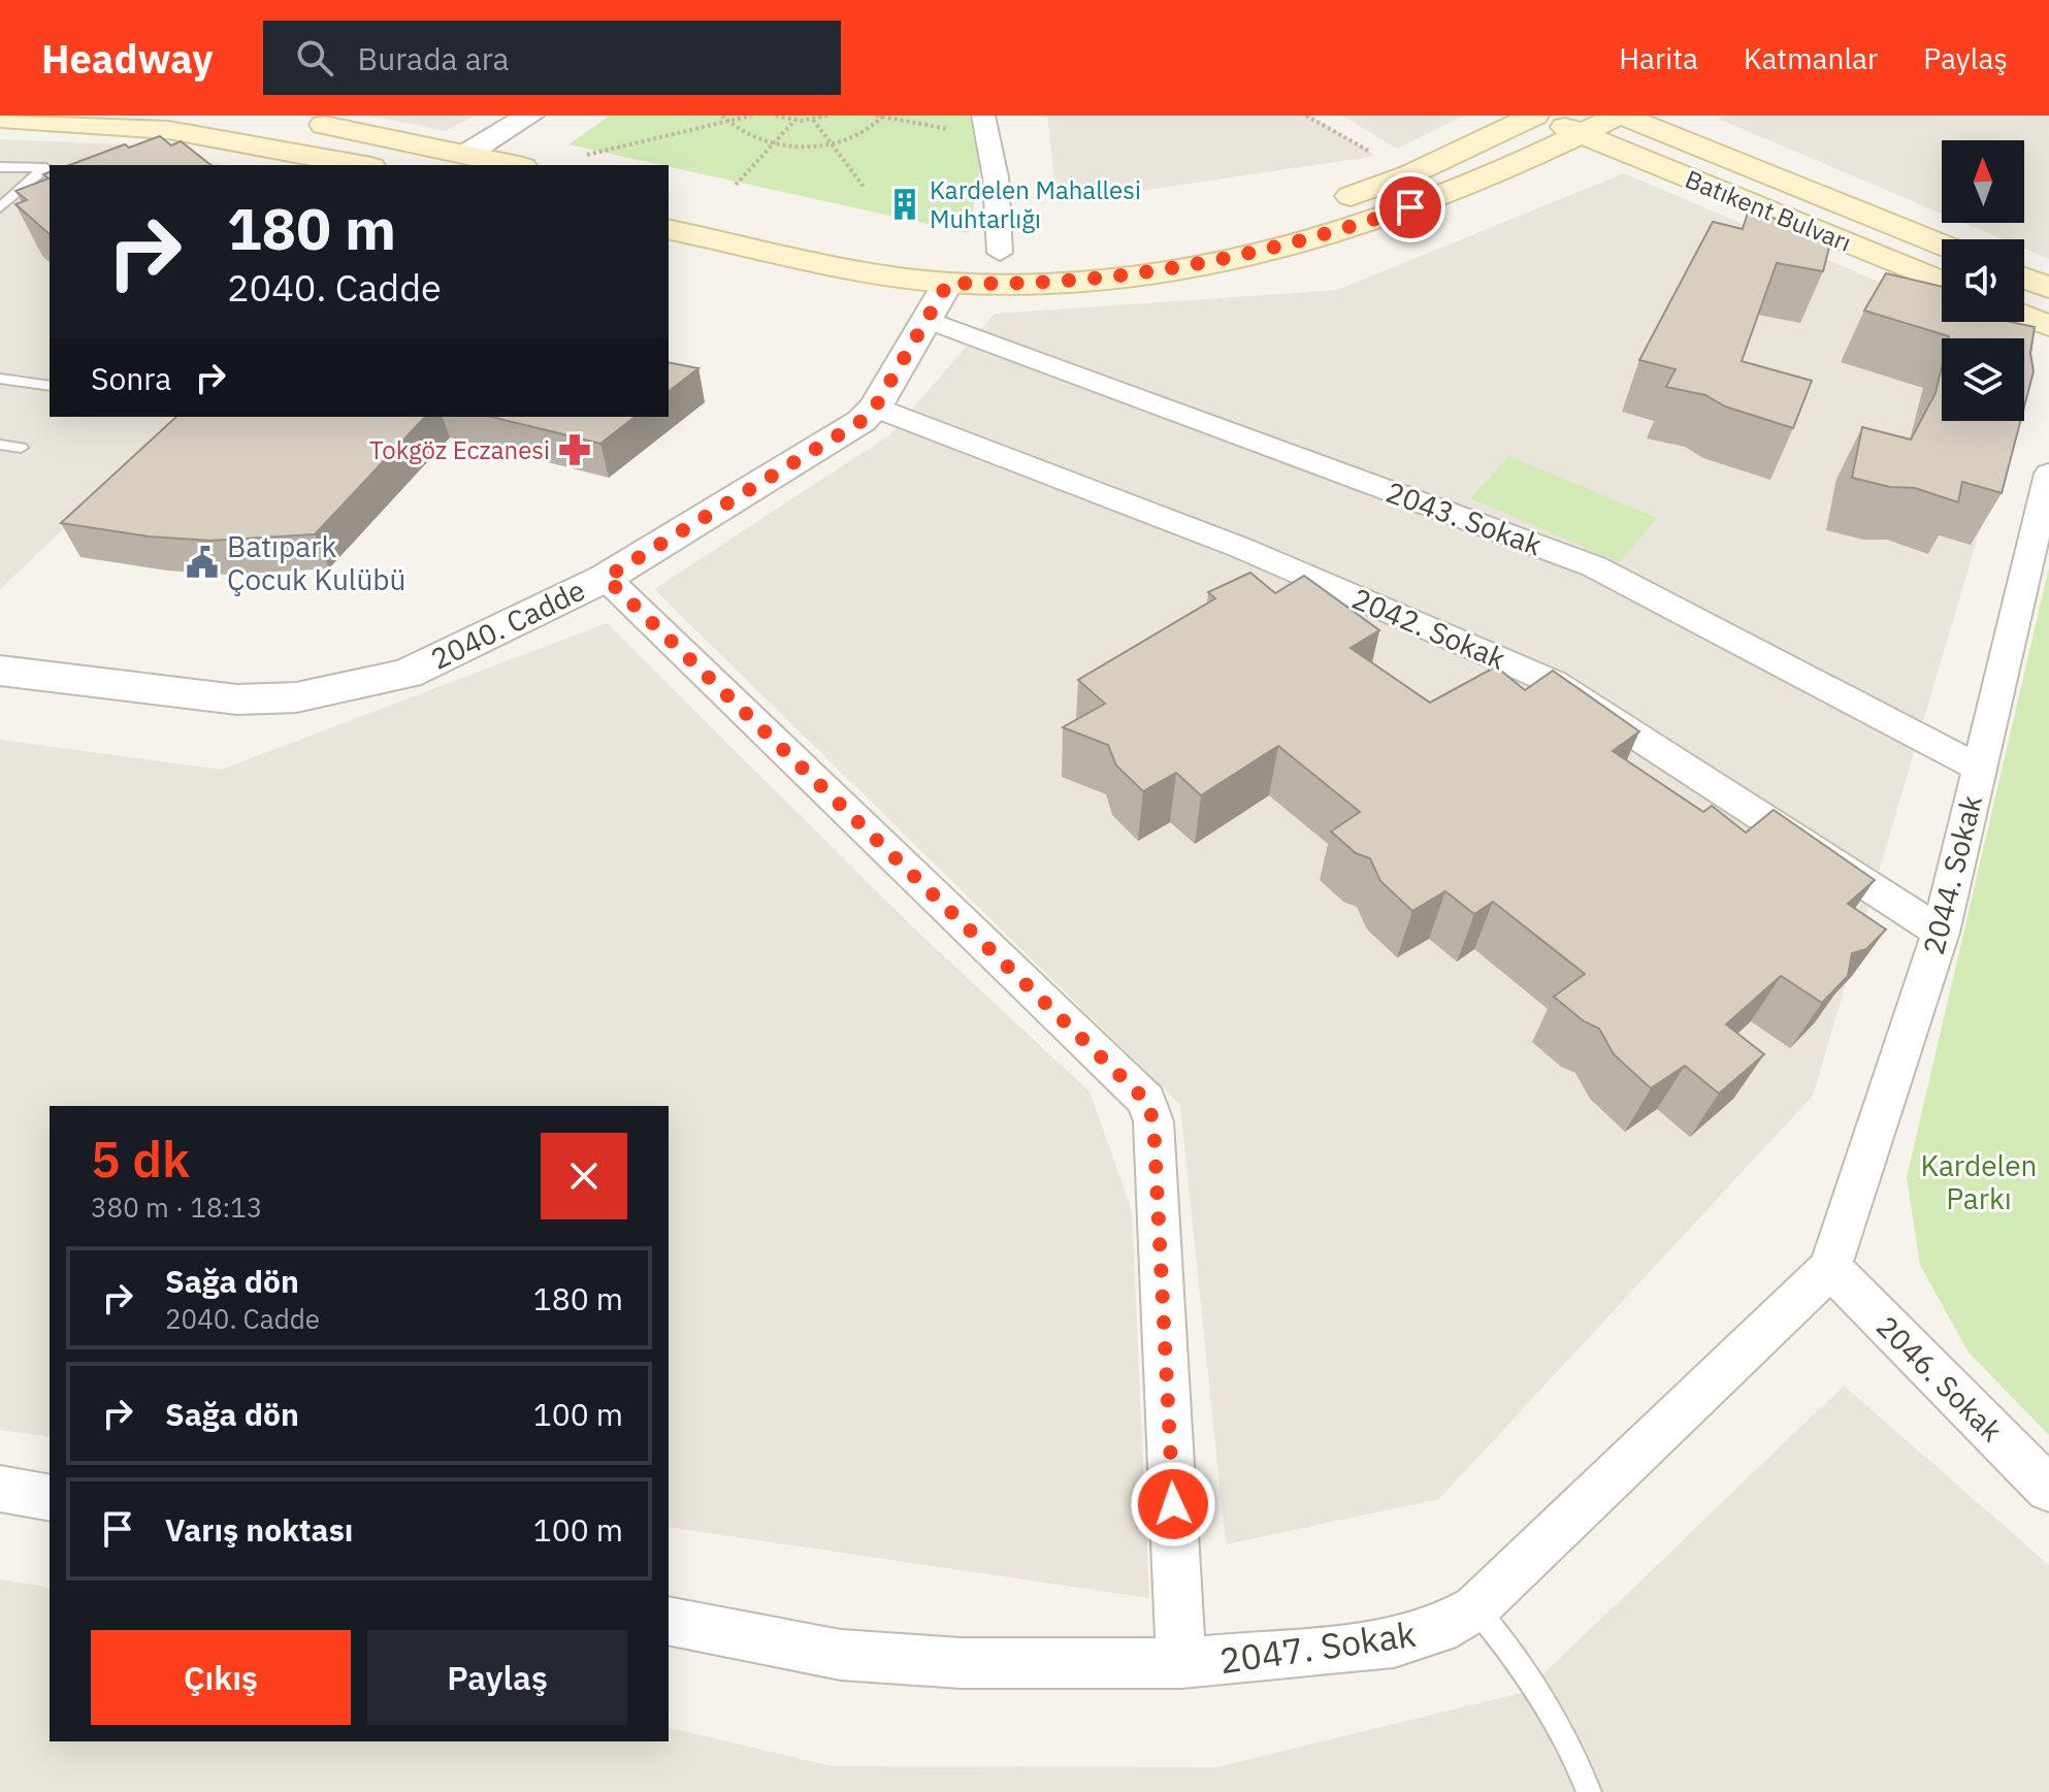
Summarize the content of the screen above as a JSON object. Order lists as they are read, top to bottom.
{
  "streets": {
    "main road": ["Batıkent Bulvarı"],
    "street": [
      "2043. Sokak",
      "2040. Cadde",
      "2042. Sokak",
      "2044. Sokak",
      "2046. Sokak",
      "2047. Sokak"
    ]
  },
  "crossings": [
    ["2043. Sokak", "2040. Cadde"],
    ["2043. Sokak", "2044. Sokak"],
    ["2040. Cadde", "2042. Sokak"],
    ["2042. Sokak", "2044. Sokak"],
    ["2044. Sokak", "2046. Sokak"],
    ["2044. Sokak", "2047. Sokak"],
    ["2046. Sokak", "2047. Sokak"]
  ],
  "parks": ["Kardelen Parkı"],
  "places": {
    "building": ["Kardelen Mahallesi Muhtarlığı"],
    "pharmacy": ["Tokgöz Eczanesi"],
    "public building": ["Batıpark Çocuk Kulübü"]
  },
  "north": "top",
  "page": {
    "header": "Headway",
    "search": "Burada ara",
    "nav": ["Harita", "Katmanlar", "Paylaş"],
    "turn": ["180 m", "2040. Cadde"],
    "then": "Sonra",
    "heading": ["5 dk", "380 m · 18:13"],
    "list": [
      {
        "name": "Sağa dön",
        "note": "2040. Cadde",
        "value": "180 m"
      },
      {
        "name": "Sağa dön",
        "value": "100 m"
      },
      {
        "name": "Varış noktası",
        "value": "100 m"
      }
    ],
    "buttons": ["Çıkış", "Paylaş"]
  }
}
